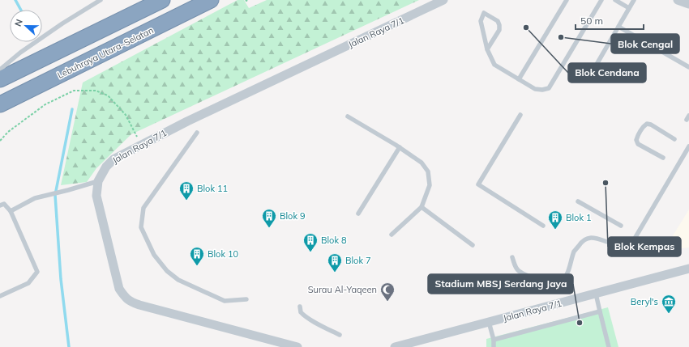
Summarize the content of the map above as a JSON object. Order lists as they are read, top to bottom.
{
  "streets": {
    "highway": ["Lebuhraya Utara–Selatan"],
    "street": ["Jalan Raya 7/1"]
  },
  "places": {
    "other": [
      "Blok Cendana",
      "Blok Cengal",
      "Blok Kempas",
      "Stadium MBSJ Serdang Jaya"
    ],
    "building": [
      "Blok 11",
      "Blok 9",
      "Blok 1",
      "Blok 8",
      "Blok 10",
      "Blok 7"
    ],
    "mosque": ["Surau Al-Yaqeen"],
    "museum": ["Beryl's"]
  },
  "scale_bar": "50 m",
  "north": "left"
}
